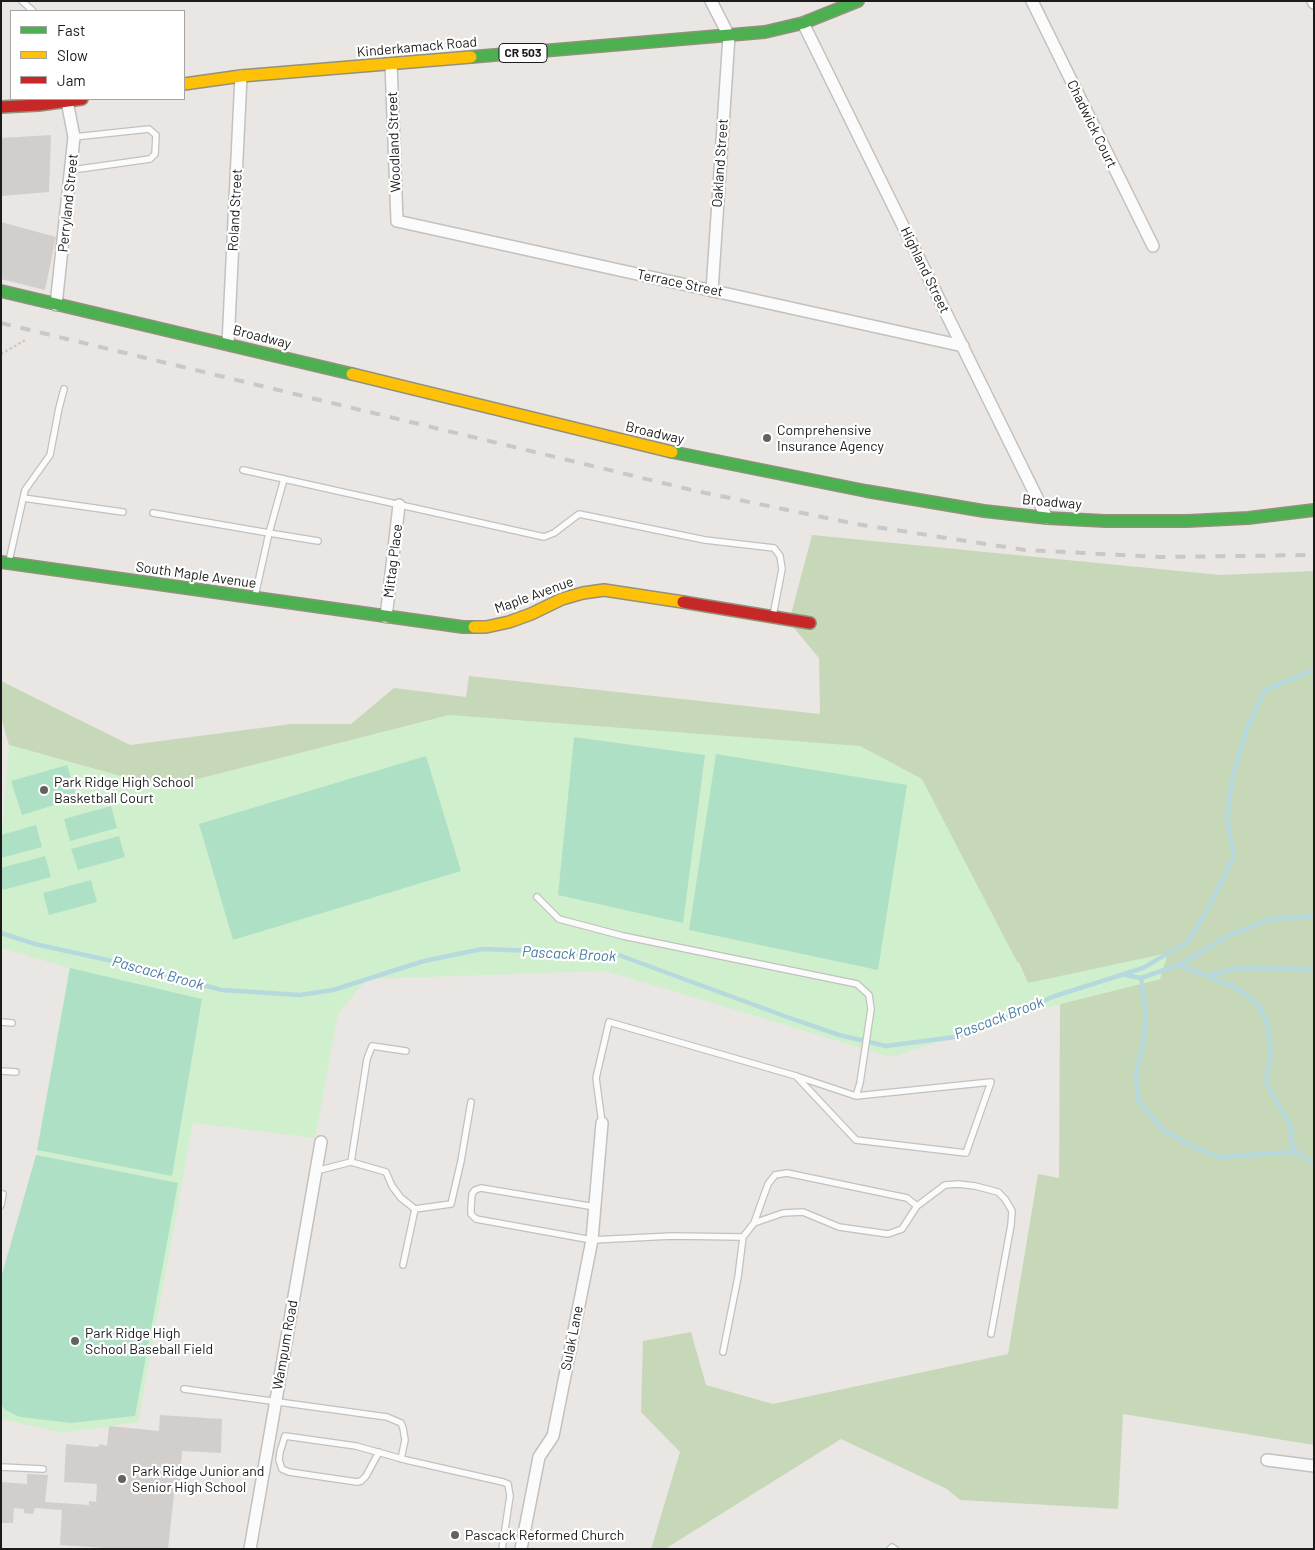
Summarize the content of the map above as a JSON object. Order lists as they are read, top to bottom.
{
  "streets": {
    "street": [
      "Kinderkamack Road",
      "CR 503",
      "Chadwick Court",
      "Woodland Street",
      "Oakland Street",
      "Perryland Street",
      "Roland Street",
      "Highland Street",
      "Terrace Street",
      "Broadway",
      "Mittag Place",
      "South Maple Avenue",
      "Maple Avenue",
      "Sulak Lane",
      "Wampum Road"
    ]
  },
  "crossings": [
    ["Kinderkamack Road", "Woodland Street"],
    ["Kinderkamack Road", "Oakland Street"],
    ["Kinderkamack Road", "Roland Street"],
    ["Kinderkamack Road", "Highland Street"],
    ["Woodland Street", "Terrace Street"],
    ["Oakland Street", "Terrace Street"],
    ["Perryland Street", "Broadway"],
    ["Roland Street", "Broadway"],
    ["Highland Street", "Terrace Street"],
    ["Highland Street", "Broadway"],
    ["Mittag Place", "South Maple Avenue"],
    ["Mittag Place", "Maple Avenue"],
    ["South Maple Avenue", "Maple Avenue"]
  ],
  "water": ["Pascack Brook"],
  "places": [
    "Comprehensive Insurance Agency",
    "Park Ridge High School Basketball Court",
    "Park Ridge High School Baseball Field",
    "Park Ridge Junior and Senior High School",
    "Pascack Reformed Church"
  ],
  "legend": ["Fast", "Slow", "Jam"]
}
